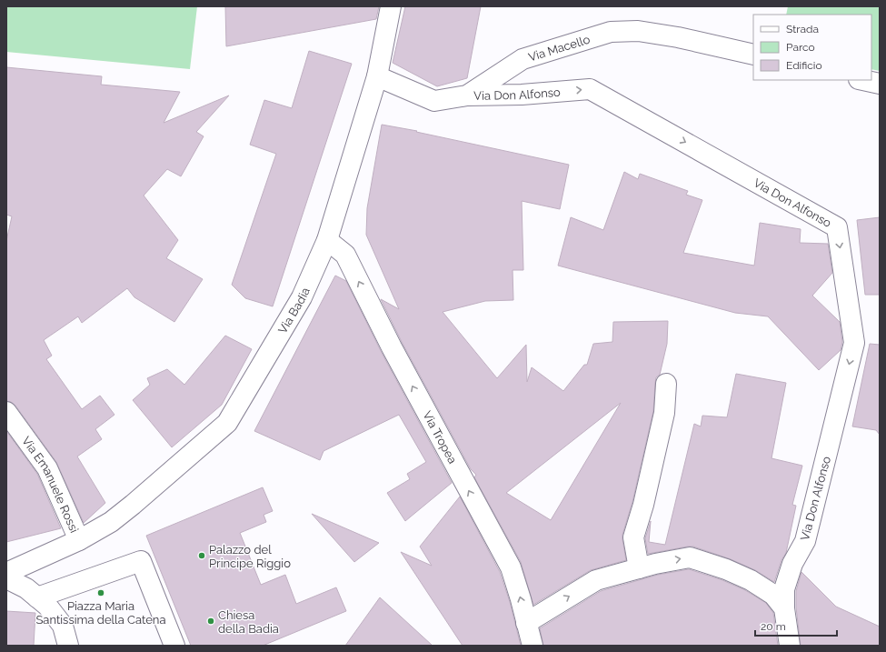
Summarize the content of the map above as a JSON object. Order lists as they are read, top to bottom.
{
  "streets": {
    "street": [
      "Via Macello",
      "Via Don Alfonso",
      "Via Badia",
      "Via Tropea",
      "Via Emanuele Rossi"
    ]
  },
  "crossings": [
    ["Via Macello", "Via Don Alfonso"],
    ["Via Macello", "Via Badia"],
    ["Via Badia", "Via Tropea"],
    ["Via Badia", "Via Emanuele Rossi"]
  ],
  "one_way": ["Via Tropea"],
  "places": ["Palazzo del Principe Riggio", "Piazza Maria Santissima della Catena", "Chiesa della Badia"],
  "legend": ["Strada", "Parco", "Edificio"],
  "scale_bar": "20 m"
}
